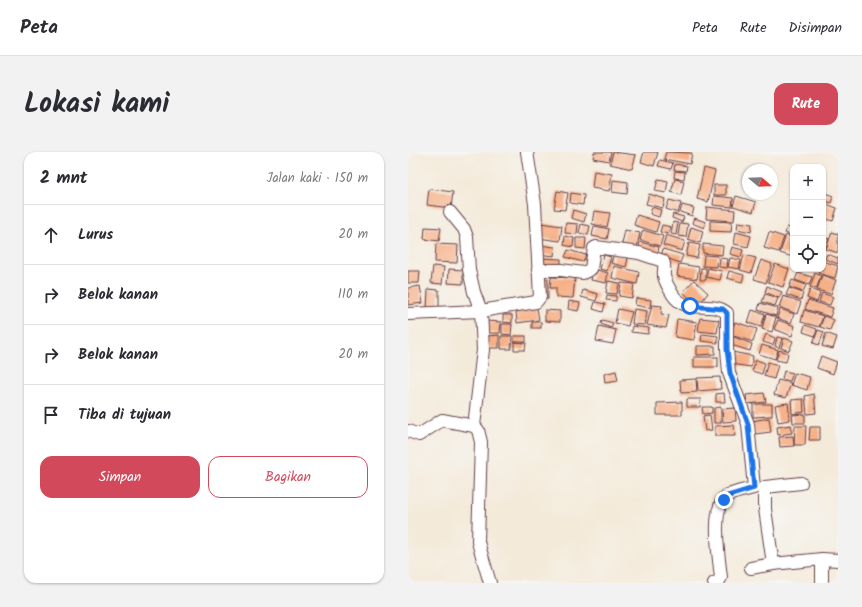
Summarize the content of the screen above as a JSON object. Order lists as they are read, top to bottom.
{
  "north": "right",
  "page": {
    "header": "Peta",
    "nav": ["Peta", "Rute", "Disimpan"],
    "title": "Lokasi kami",
    "buttons": [
      "Rute",
      ["Simpan", "Bagikan"]
    ],
    "heading": ["2 mnt", "Jalan kaki · 150 m"],
    "map_buttons": ["+", "−"],
    "list": [
      ["Lurus", "20 m"],
      ["Belok kanan", "110 m"],
      ["Belok kanan", "20 m"],
      "Tiba di tujuan"
    ]
  }
}
